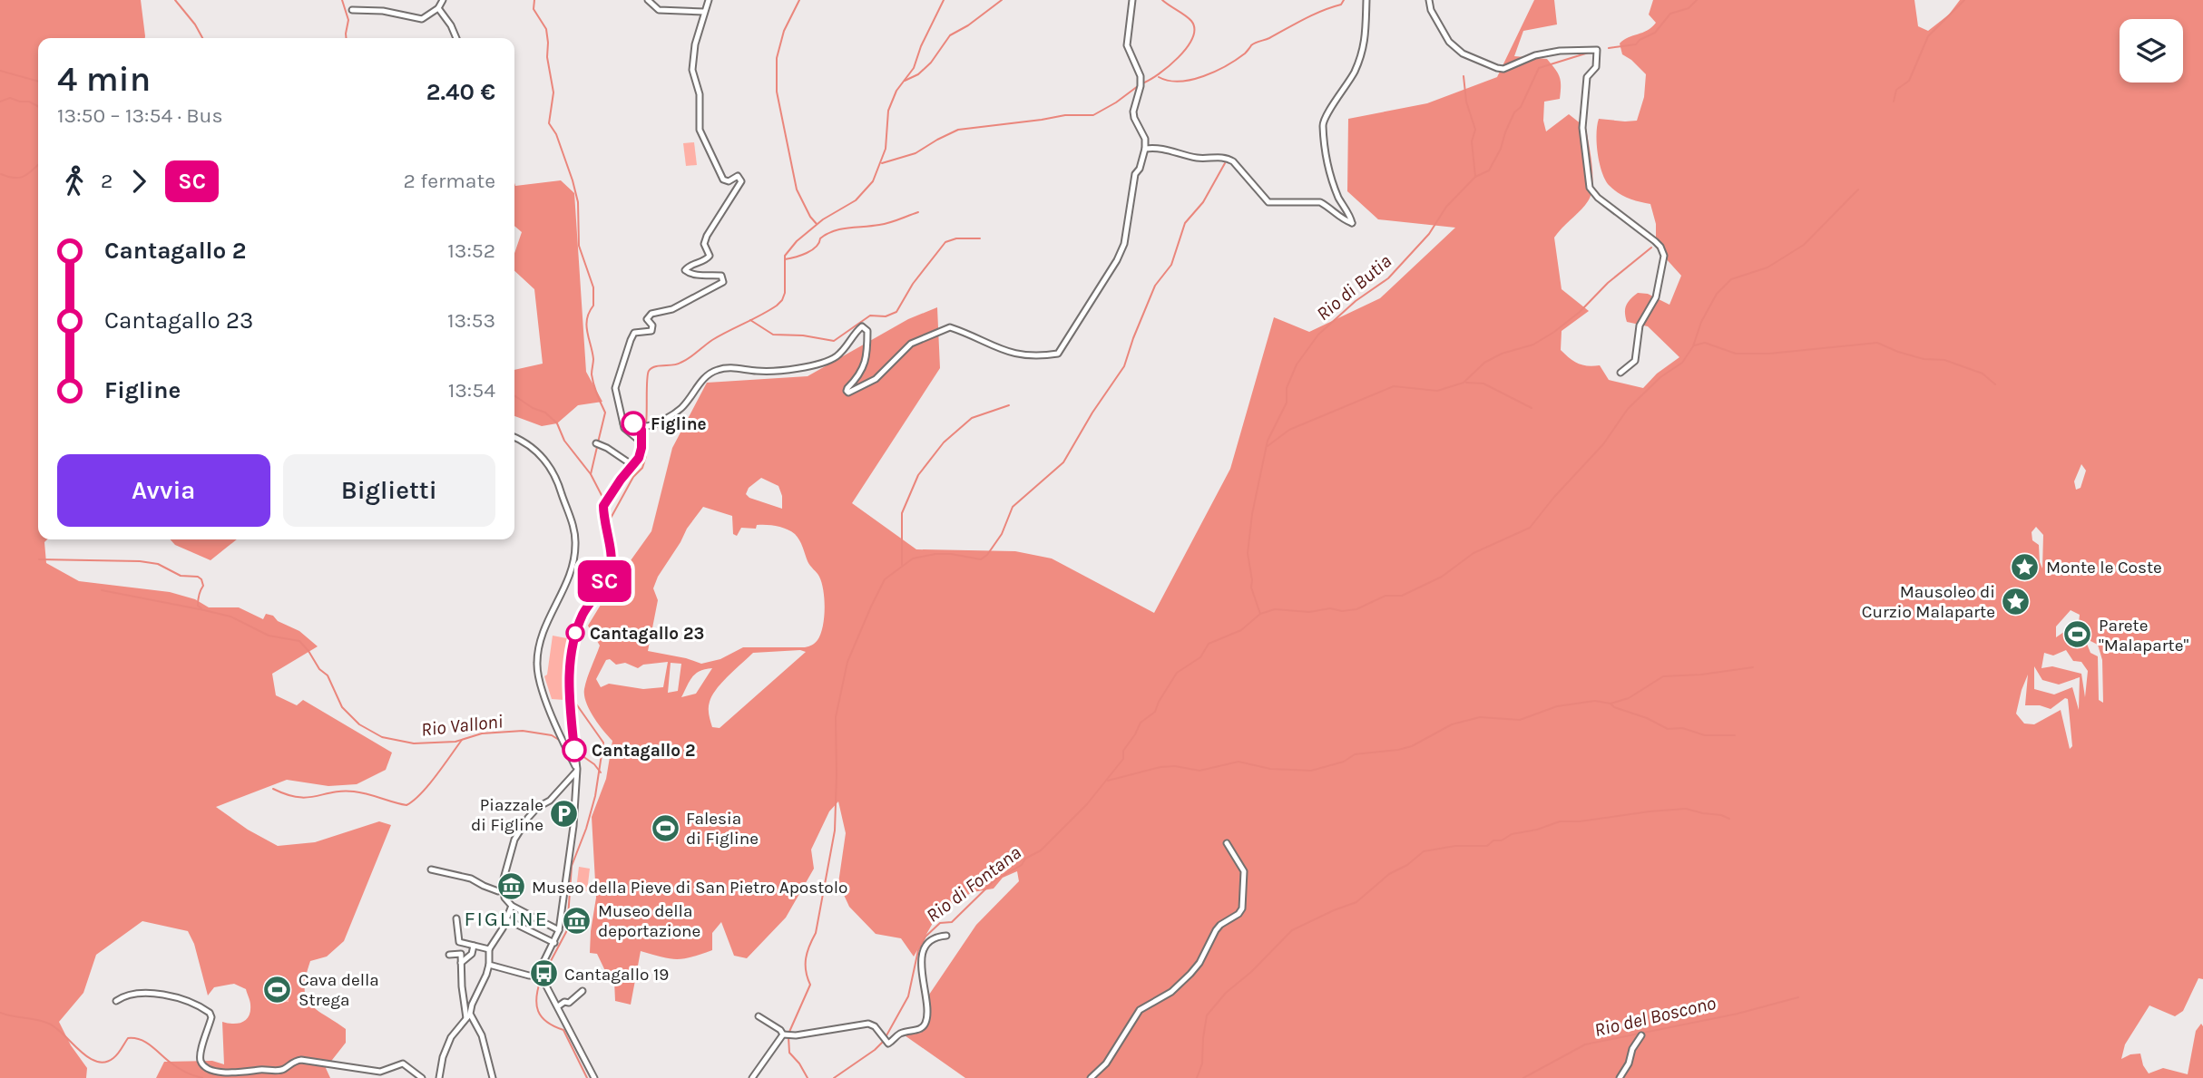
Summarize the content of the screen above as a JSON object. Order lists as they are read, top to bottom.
{
  "districts": ["FIGLINE"],
  "water": [
    "Rio di Butia",
    "Rio Valloni",
    "Rio di Fontana",
    "Rio del Boscono"
  ],
  "places": {
    "other": ["Figline", "Cantagallo 23", "Cantagallo 2"],
    "place": ["Monte le Coste", "Mausoleo di Curzio Malaparte"],
    "sports": ["Parete \"Malaparte\"", "Falesia di Figline", "Cava della Strega"],
    "parking": ["Piazzale di Figline"],
    "museum": ["Museo della Pieve di San Pietro Apostolo", "Museo della deportazione"],
    "bus stop": ["Cantagallo 19"]
  },
  "lines": ["bus line SC"],
  "page": {
    "on_map": "SC",
    "heading": ["4 min", "13:50 – 13:54 · Bus", "2.40 €"],
    "legs": ["2", "SC", "2 fermate"],
    "list": [
      {
        "name": "Cantagallo 2",
        "value": "13:52"
      },
      {
        "name": "Cantagallo 23",
        "value": "13:53"
      },
      {
        "name": "Figline",
        "value": "13:54"
      }
    ],
    "buttons": ["Avvia", "Biglietti"]
  }
}
